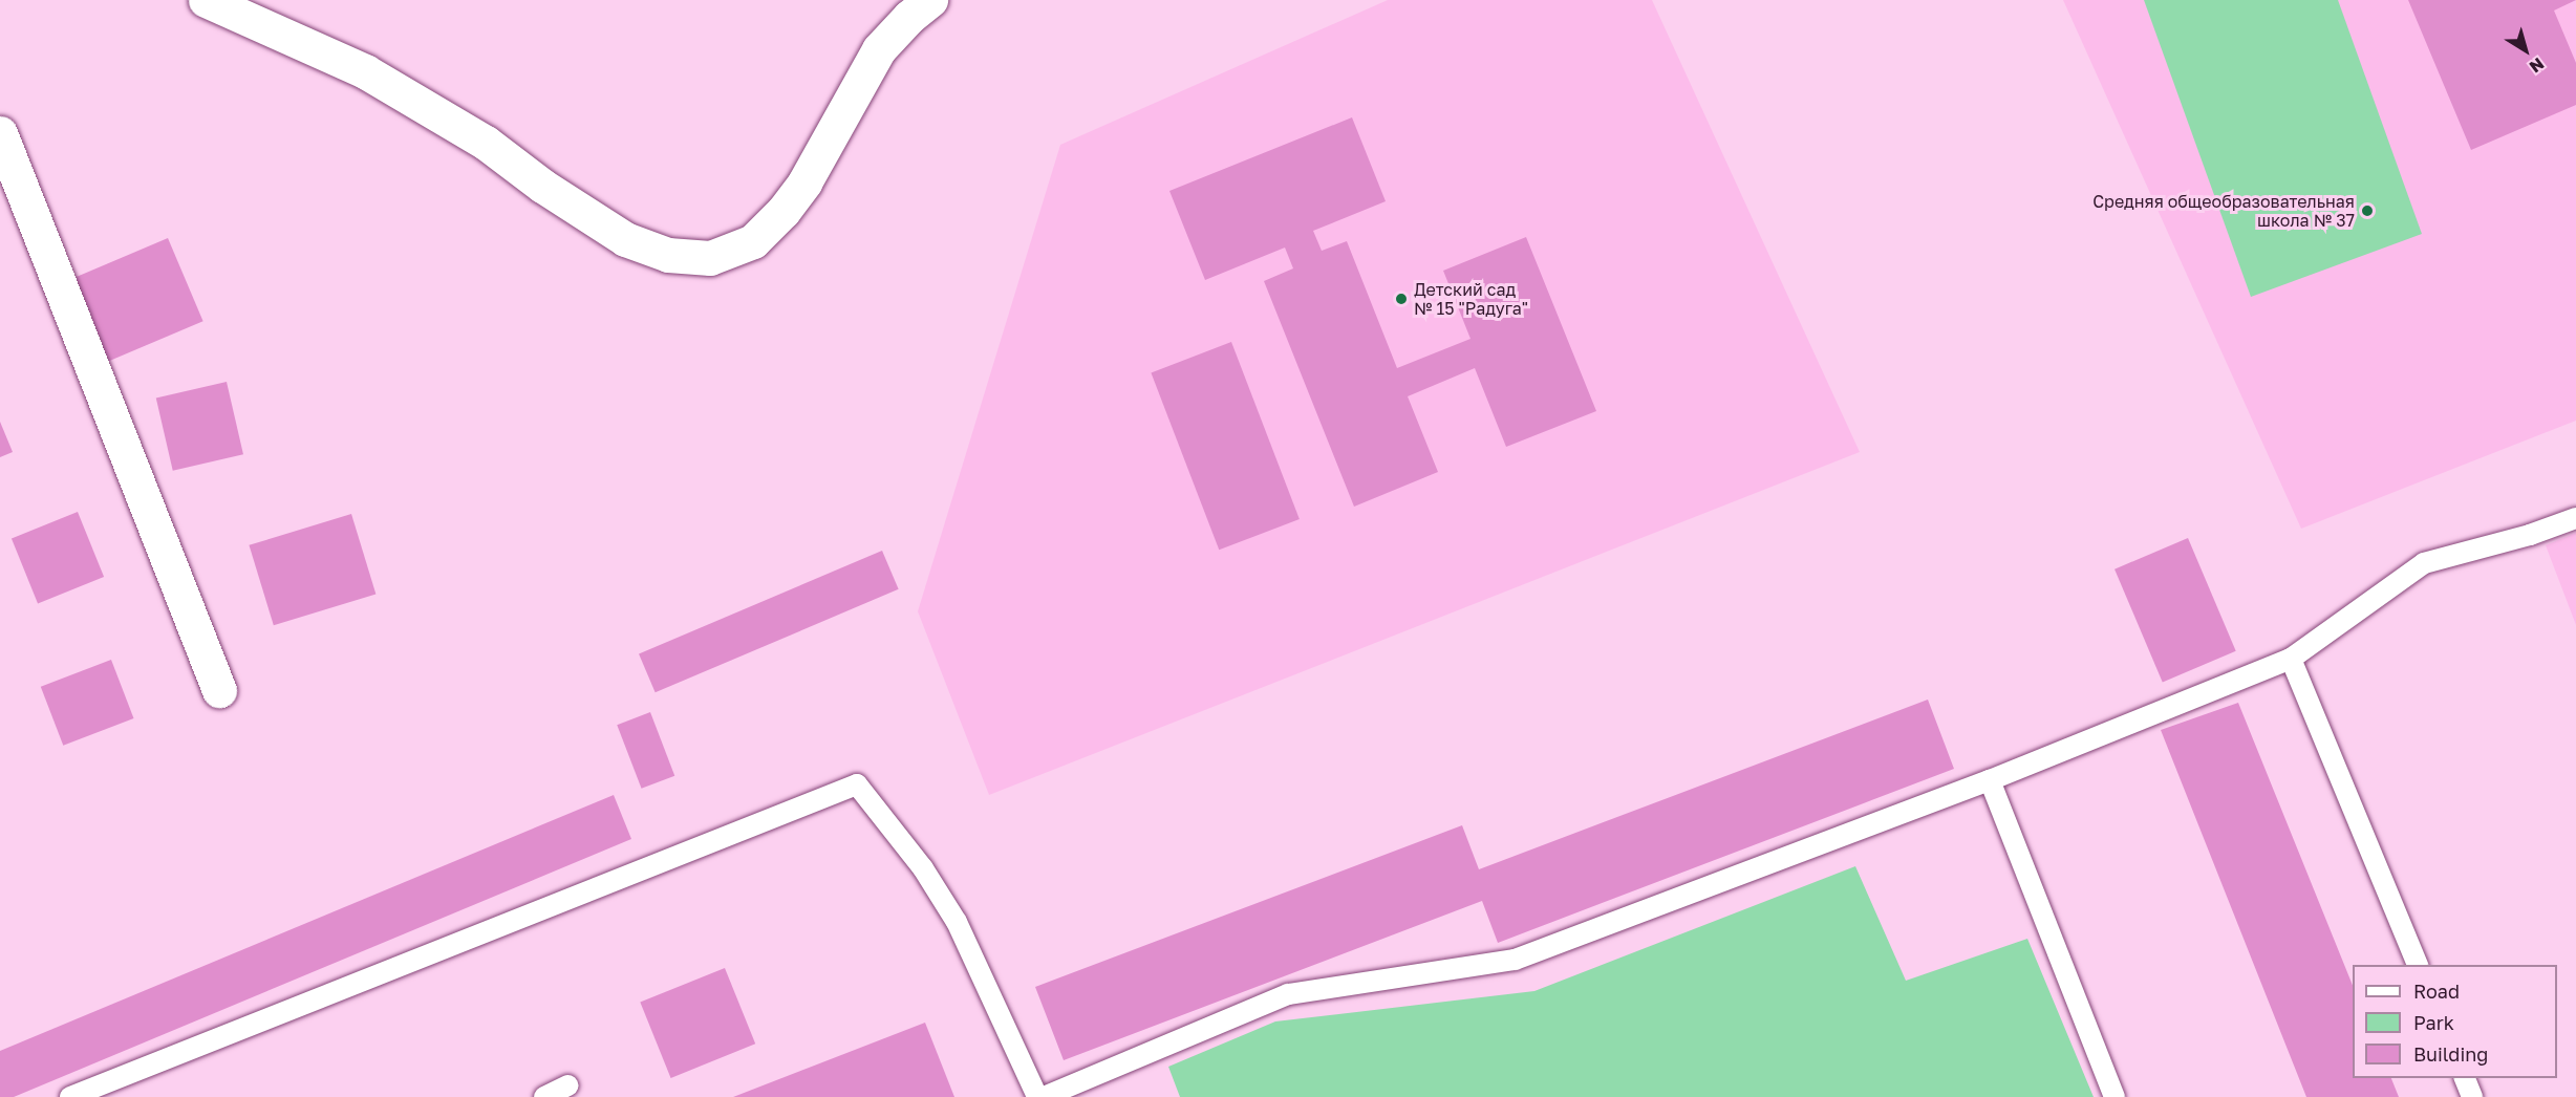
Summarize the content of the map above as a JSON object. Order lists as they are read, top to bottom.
{
  "places": ["Средняя общеобразовательная школа № 37", "Детский сад № 15 \"Радуга\""],
  "legend": ["Road", "Park", "Building"],
  "north": "bottom right"
}
